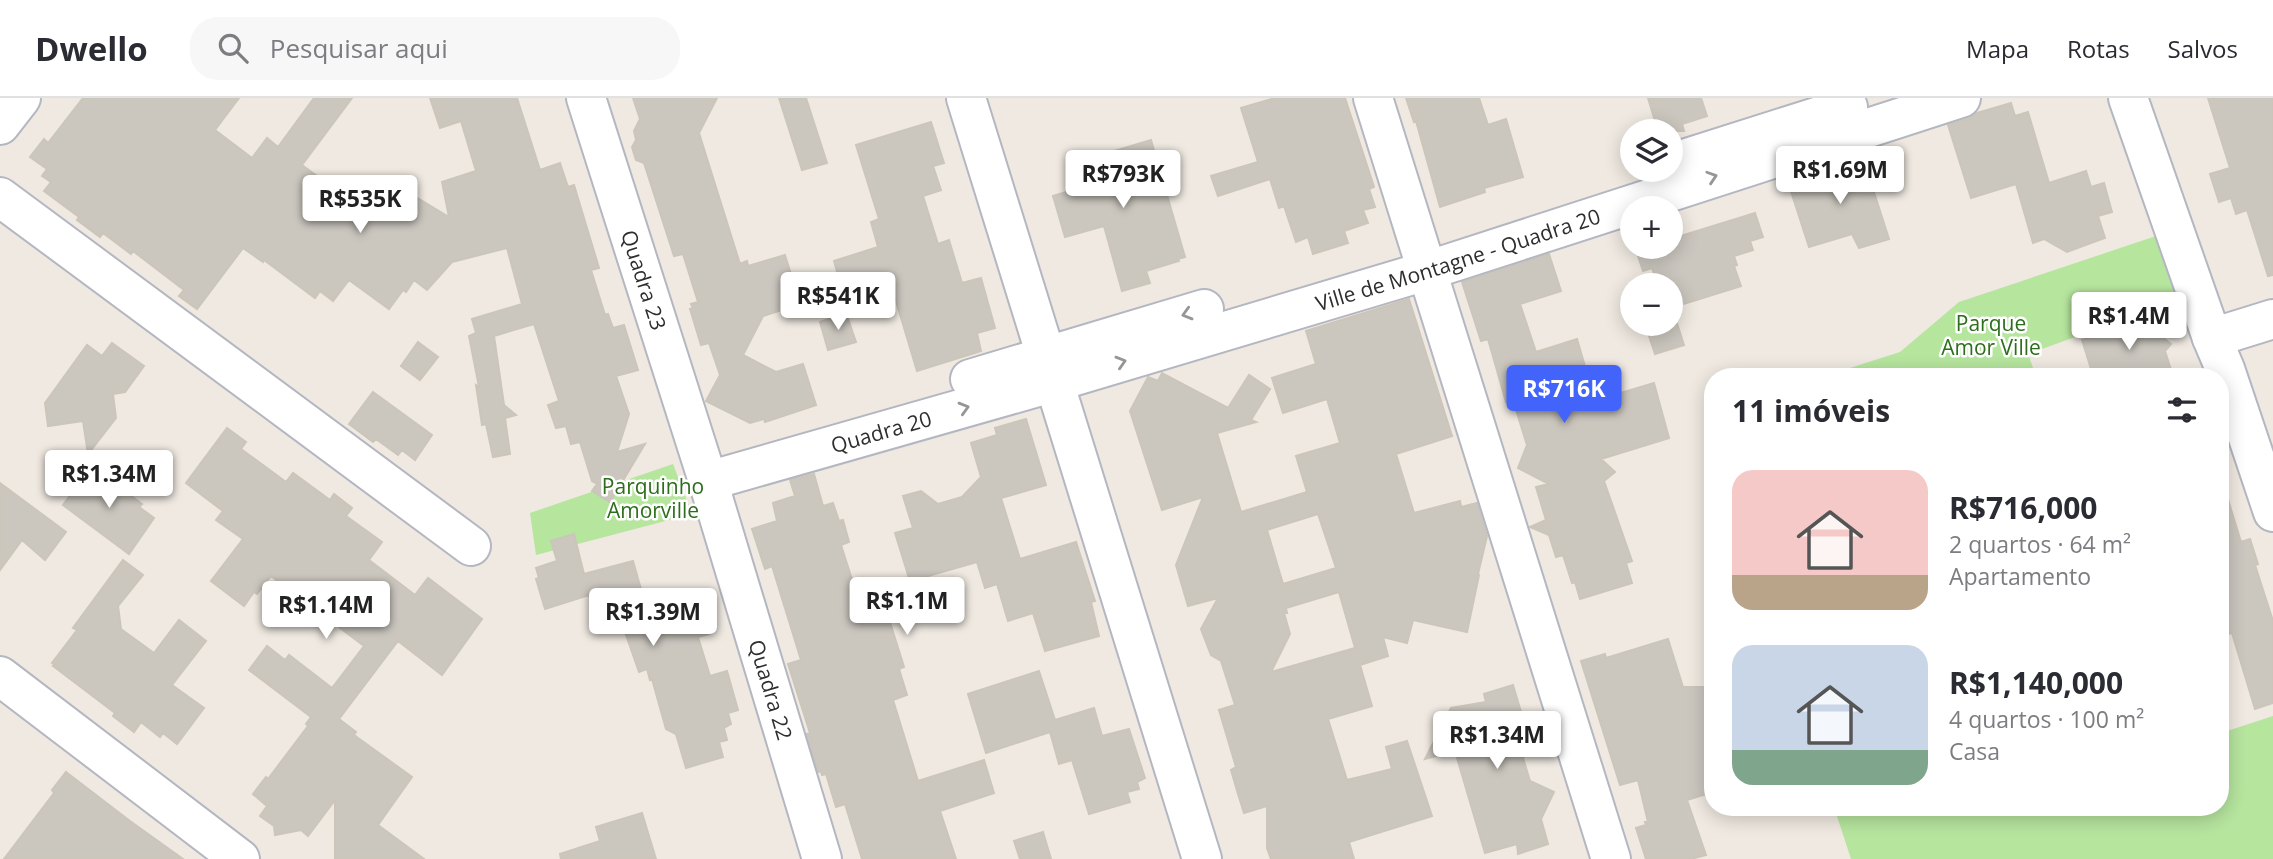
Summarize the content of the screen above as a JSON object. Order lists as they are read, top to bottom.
{
  "streets": {
    "street": [
      "Ville de Montagne - Quadra 20",
      "Quadra 23",
      "Quadra 20",
      "Quadra 22"
    ]
  },
  "crossings": [
    ["Ville de Montagne - Quadra 20", "Quadra 20"],
    ["Quadra 23", "Quadra 20"],
    ["Quadra 23", "Quadra 22"],
    ["Quadra 20", "Quadra 22"]
  ],
  "parks": ["Parque Amor Ville", "Parquinho Amorville"],
  "page": {
    "header": "Dwello",
    "search": "Pesquisar aqui",
    "nav": ["Mapa", "Rotas", "Salvos"],
    "map_buttons": ["+", "−"],
    "price": [
      "R$1.69M",
      "R$793K",
      "R$535K",
      "R$541K",
      "R$1.4M",
      "R$716K",
      "R$1.34M",
      "R$1.1M",
      "R$1.14M",
      "R$1.39M",
      "R$1.34M"
    ],
    "heading": "11 imóveis",
    "list": [
      {
        "name": "R$716,000",
        "note": "2 quartos · 64 m² · Apartamento"
      },
      {
        "name": "R$1,140,000",
        "note": "4 quartos · 100 m² · Casa"
      }
    ]
  }
}
